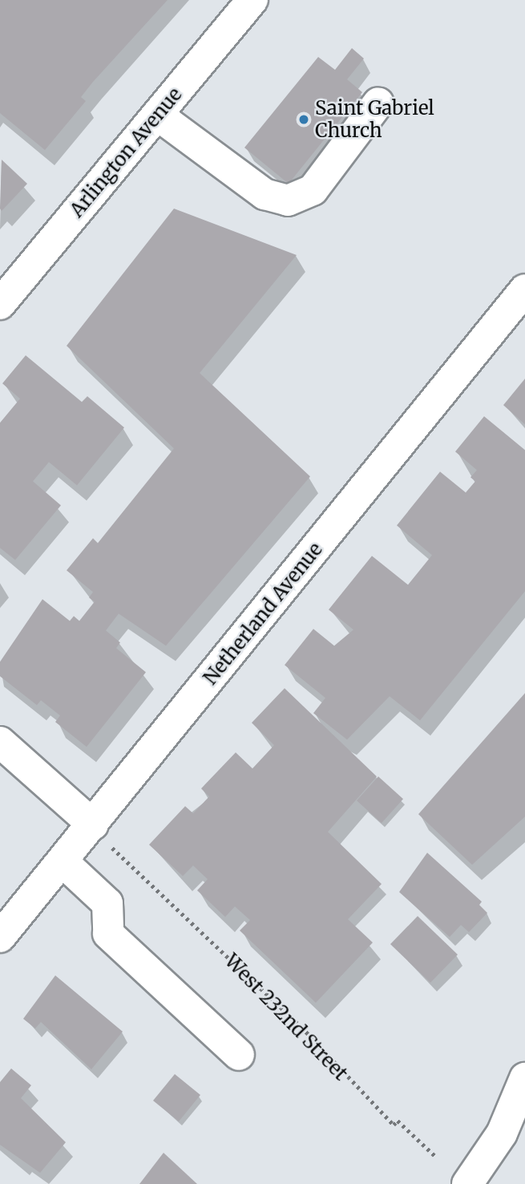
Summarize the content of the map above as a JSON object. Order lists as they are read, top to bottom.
{
  "streets": {
    "street": ["Arlington Avenue", "Netherland Avenue"],
    "path": ["West 232nd Street"]
  },
  "crossings": [
    ["Netherland Avenue", "West 232nd Street"]
  ],
  "places": ["Saint Gabriel Church"]
}
